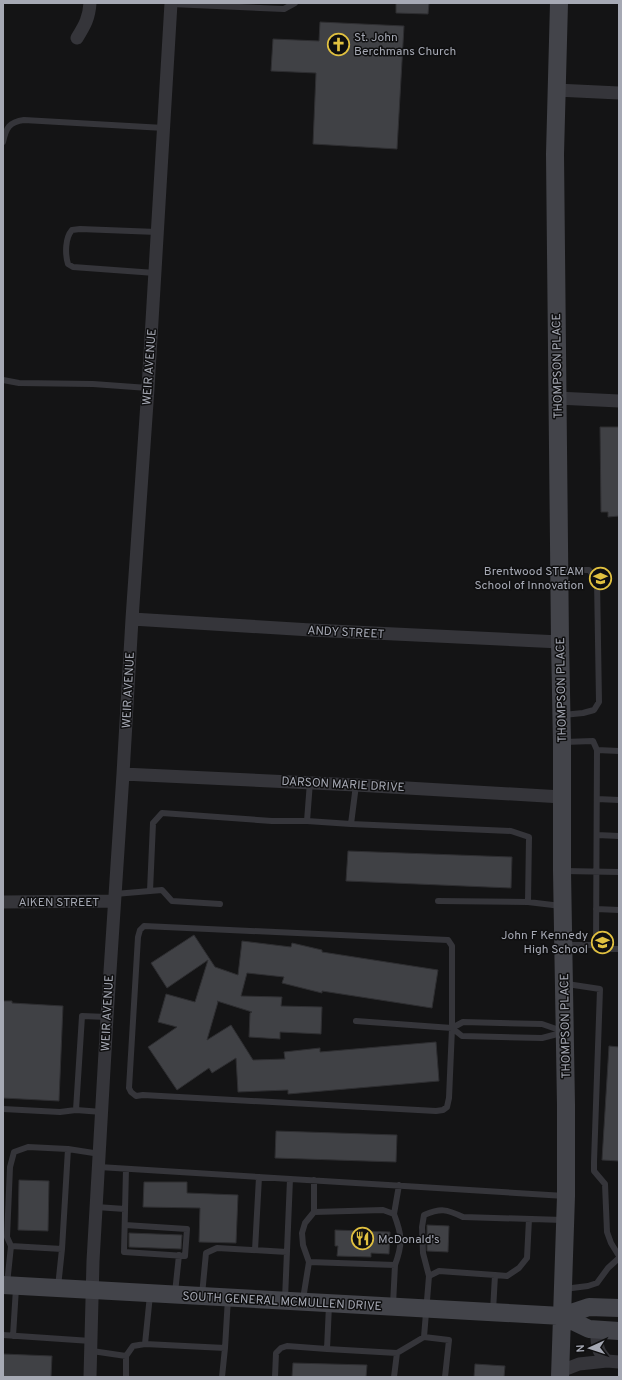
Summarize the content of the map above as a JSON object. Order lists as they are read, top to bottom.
{
  "streets": {
    "street": [
      "THOMPSON PLACE",
      "WEIR AVENUE",
      "ANDY STREET",
      "DARSON MARIE DRIVE",
      "AIKEN STREET",
      "SOUTH GENERAL MCMULLEN DRIVE"
    ]
  },
  "crossings": [
    ["THOMPSON PLACE", "ANDY STREET"],
    ["THOMPSON PLACE", "DARSON MARIE DRIVE"],
    ["THOMPSON PLACE", "SOUTH GENERAL MCMULLEN DRIVE"],
    ["WEIR AVENUE", "ANDY STREET"],
    ["WEIR AVENUE", "DARSON MARIE DRIVE"],
    ["WEIR AVENUE", "AIKEN STREET"],
    ["WEIR AVENUE", "SOUTH GENERAL MCMULLEN DRIVE"]
  ],
  "places": {
    "church": ["St. John Berchmans Church"],
    "school or university": ["Brentwood STEAM School of Innovation", "John F Kennedy High School"],
    "restaurant": ["McDonald's"]
  },
  "north": "left"
}
